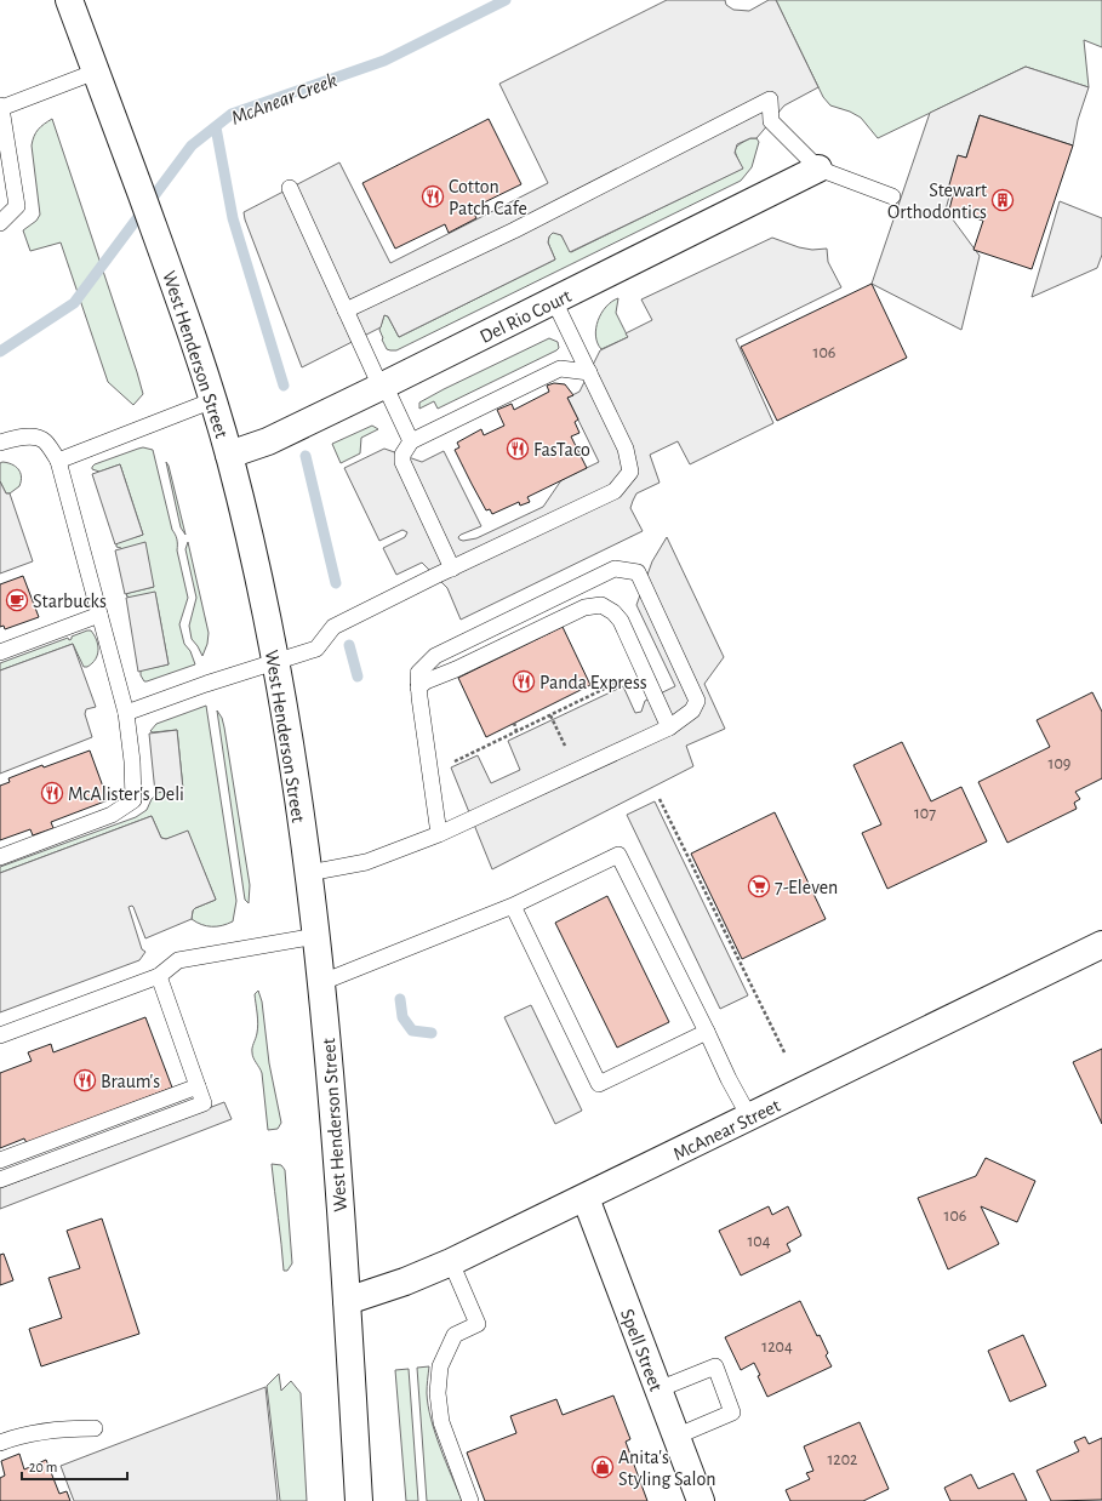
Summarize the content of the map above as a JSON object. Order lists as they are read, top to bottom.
{
  "streets": {
    "street": [
      "Del Rio Court",
      "West Henderson Street",
      "McAnear Street",
      "Spell Street"
    ]
  },
  "crossings": [
    ["Del Rio Court", "West Henderson Street"],
    ["West Henderson Street", "McAnear Street"],
    ["McAnear Street", "Spell Street"]
  ],
  "water": ["McAnear Creek"],
  "places": {
    "restaurant": [
      "Cotton Patch Cafe",
      "FasTaco",
      "Panda Express",
      "McAlister's Deli",
      "Braum's"
    ],
    "building": ["Stewart Orthodontics"],
    "cafe": ["Starbucks"],
    "supermarket": ["7-Eleven"],
    "shop": ["Anita's Styling Salon"]
  },
  "house_numbers": [
    "106",
    "109",
    "107",
    "106",
    "104",
    "1204",
    "1202"
  ],
  "scale_bar": "20 m"
}
